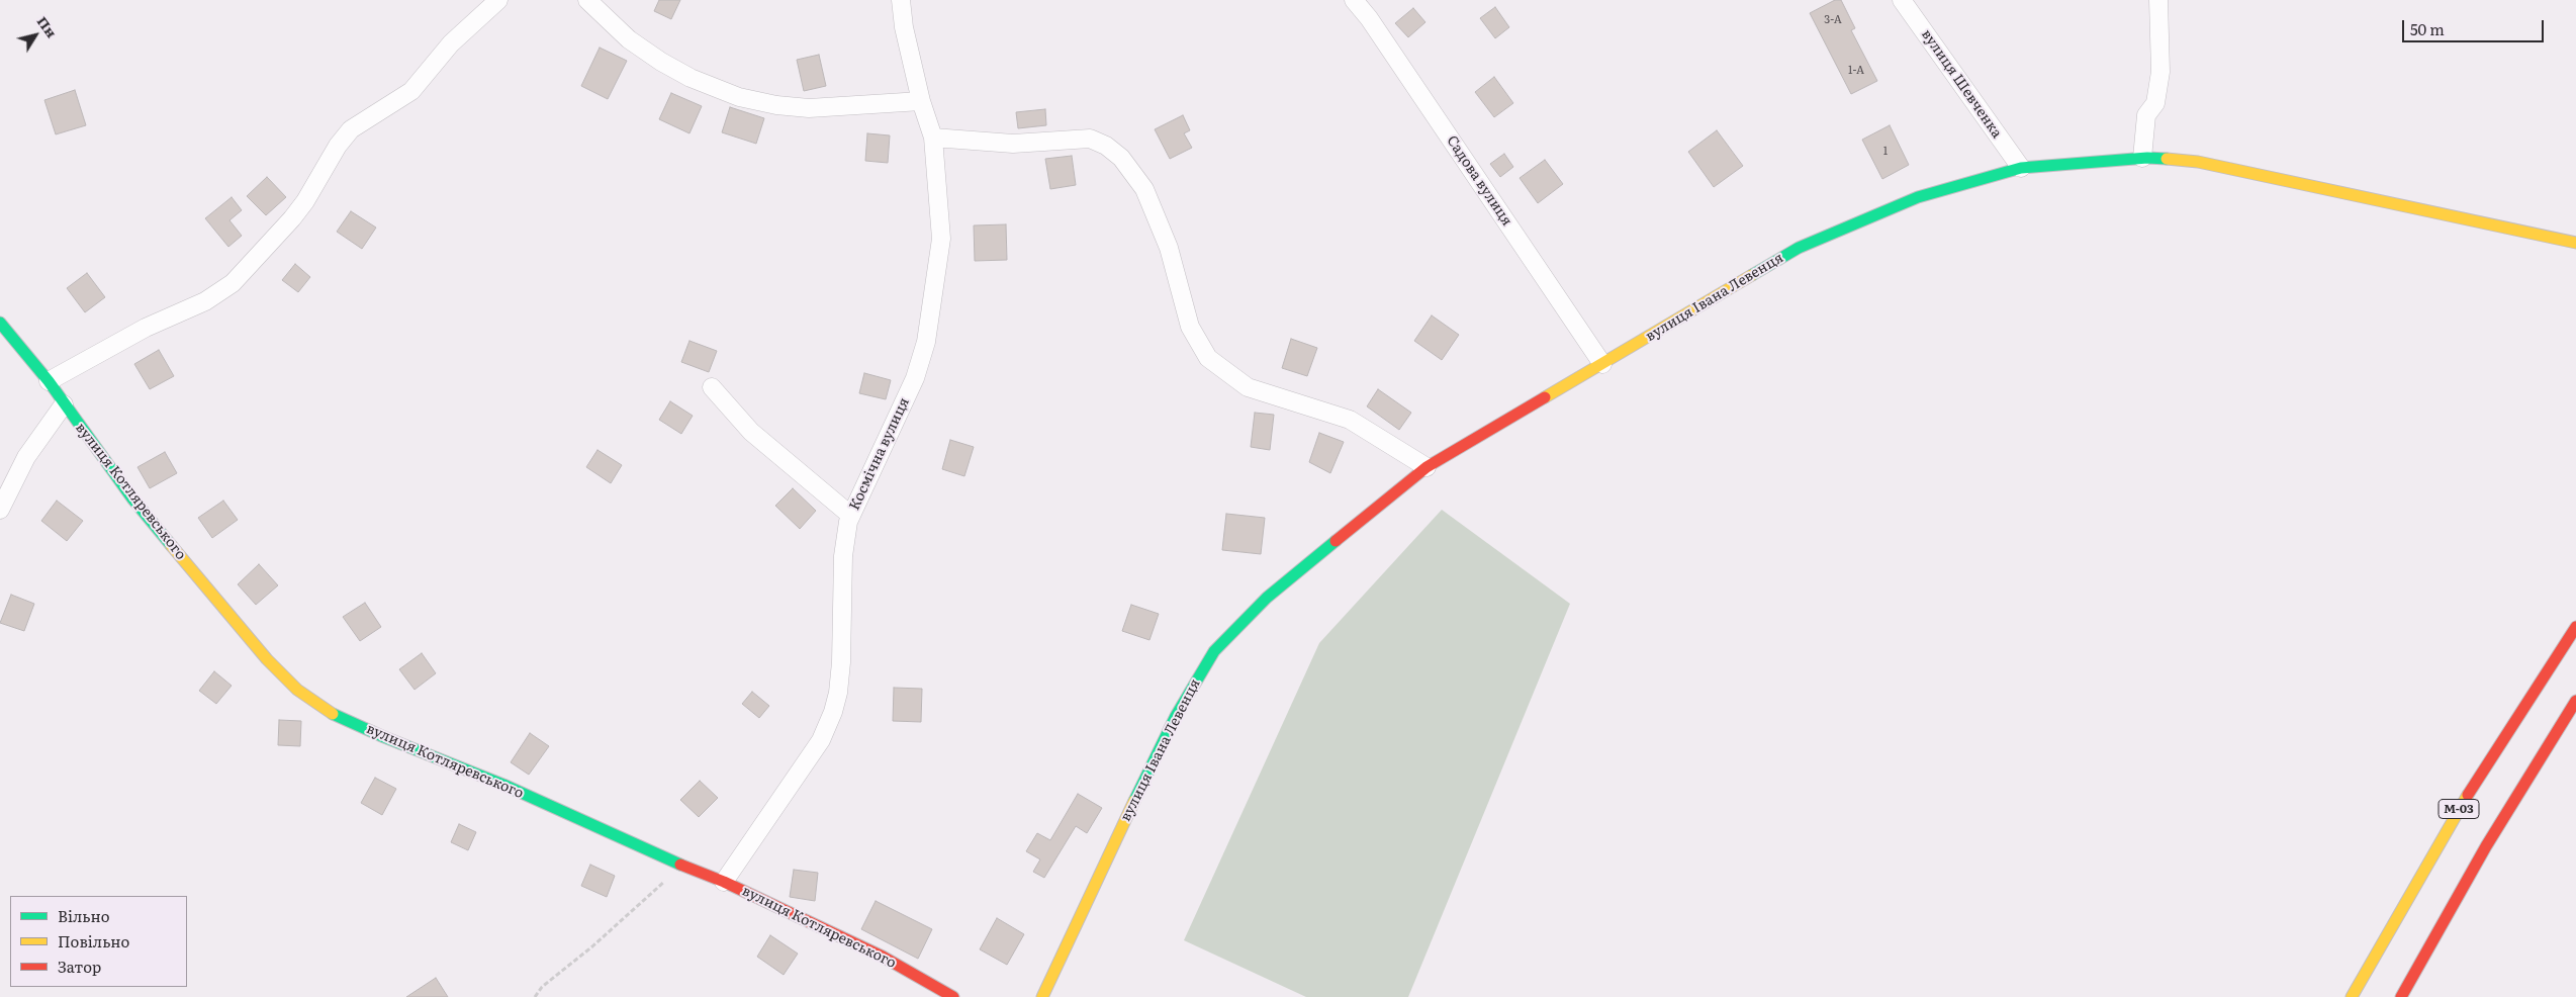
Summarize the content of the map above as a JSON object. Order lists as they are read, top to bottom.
{
  "streets": {
    "main road": ["вулиця Івана Левенця", "вулиця Котляревського", "М-03"],
    "street": ["вулиця Шевченка", "Садова вулиця", "Космічна вулиця"]
  },
  "crossings": [
    ["вулиця Шевченка", "вулиця Івана Левенця"],
    ["Садова вулиця", "вулиця Івана Левенця"],
    ["Космічна вулиця", "вулиця Котляревського"]
  ],
  "house_numbers": ["3-А", "1-А", "1"],
  "legend": ["Вільно", "Повільно", "Затор"],
  "scale_bar": "50 m",
  "north": "top right"
}
